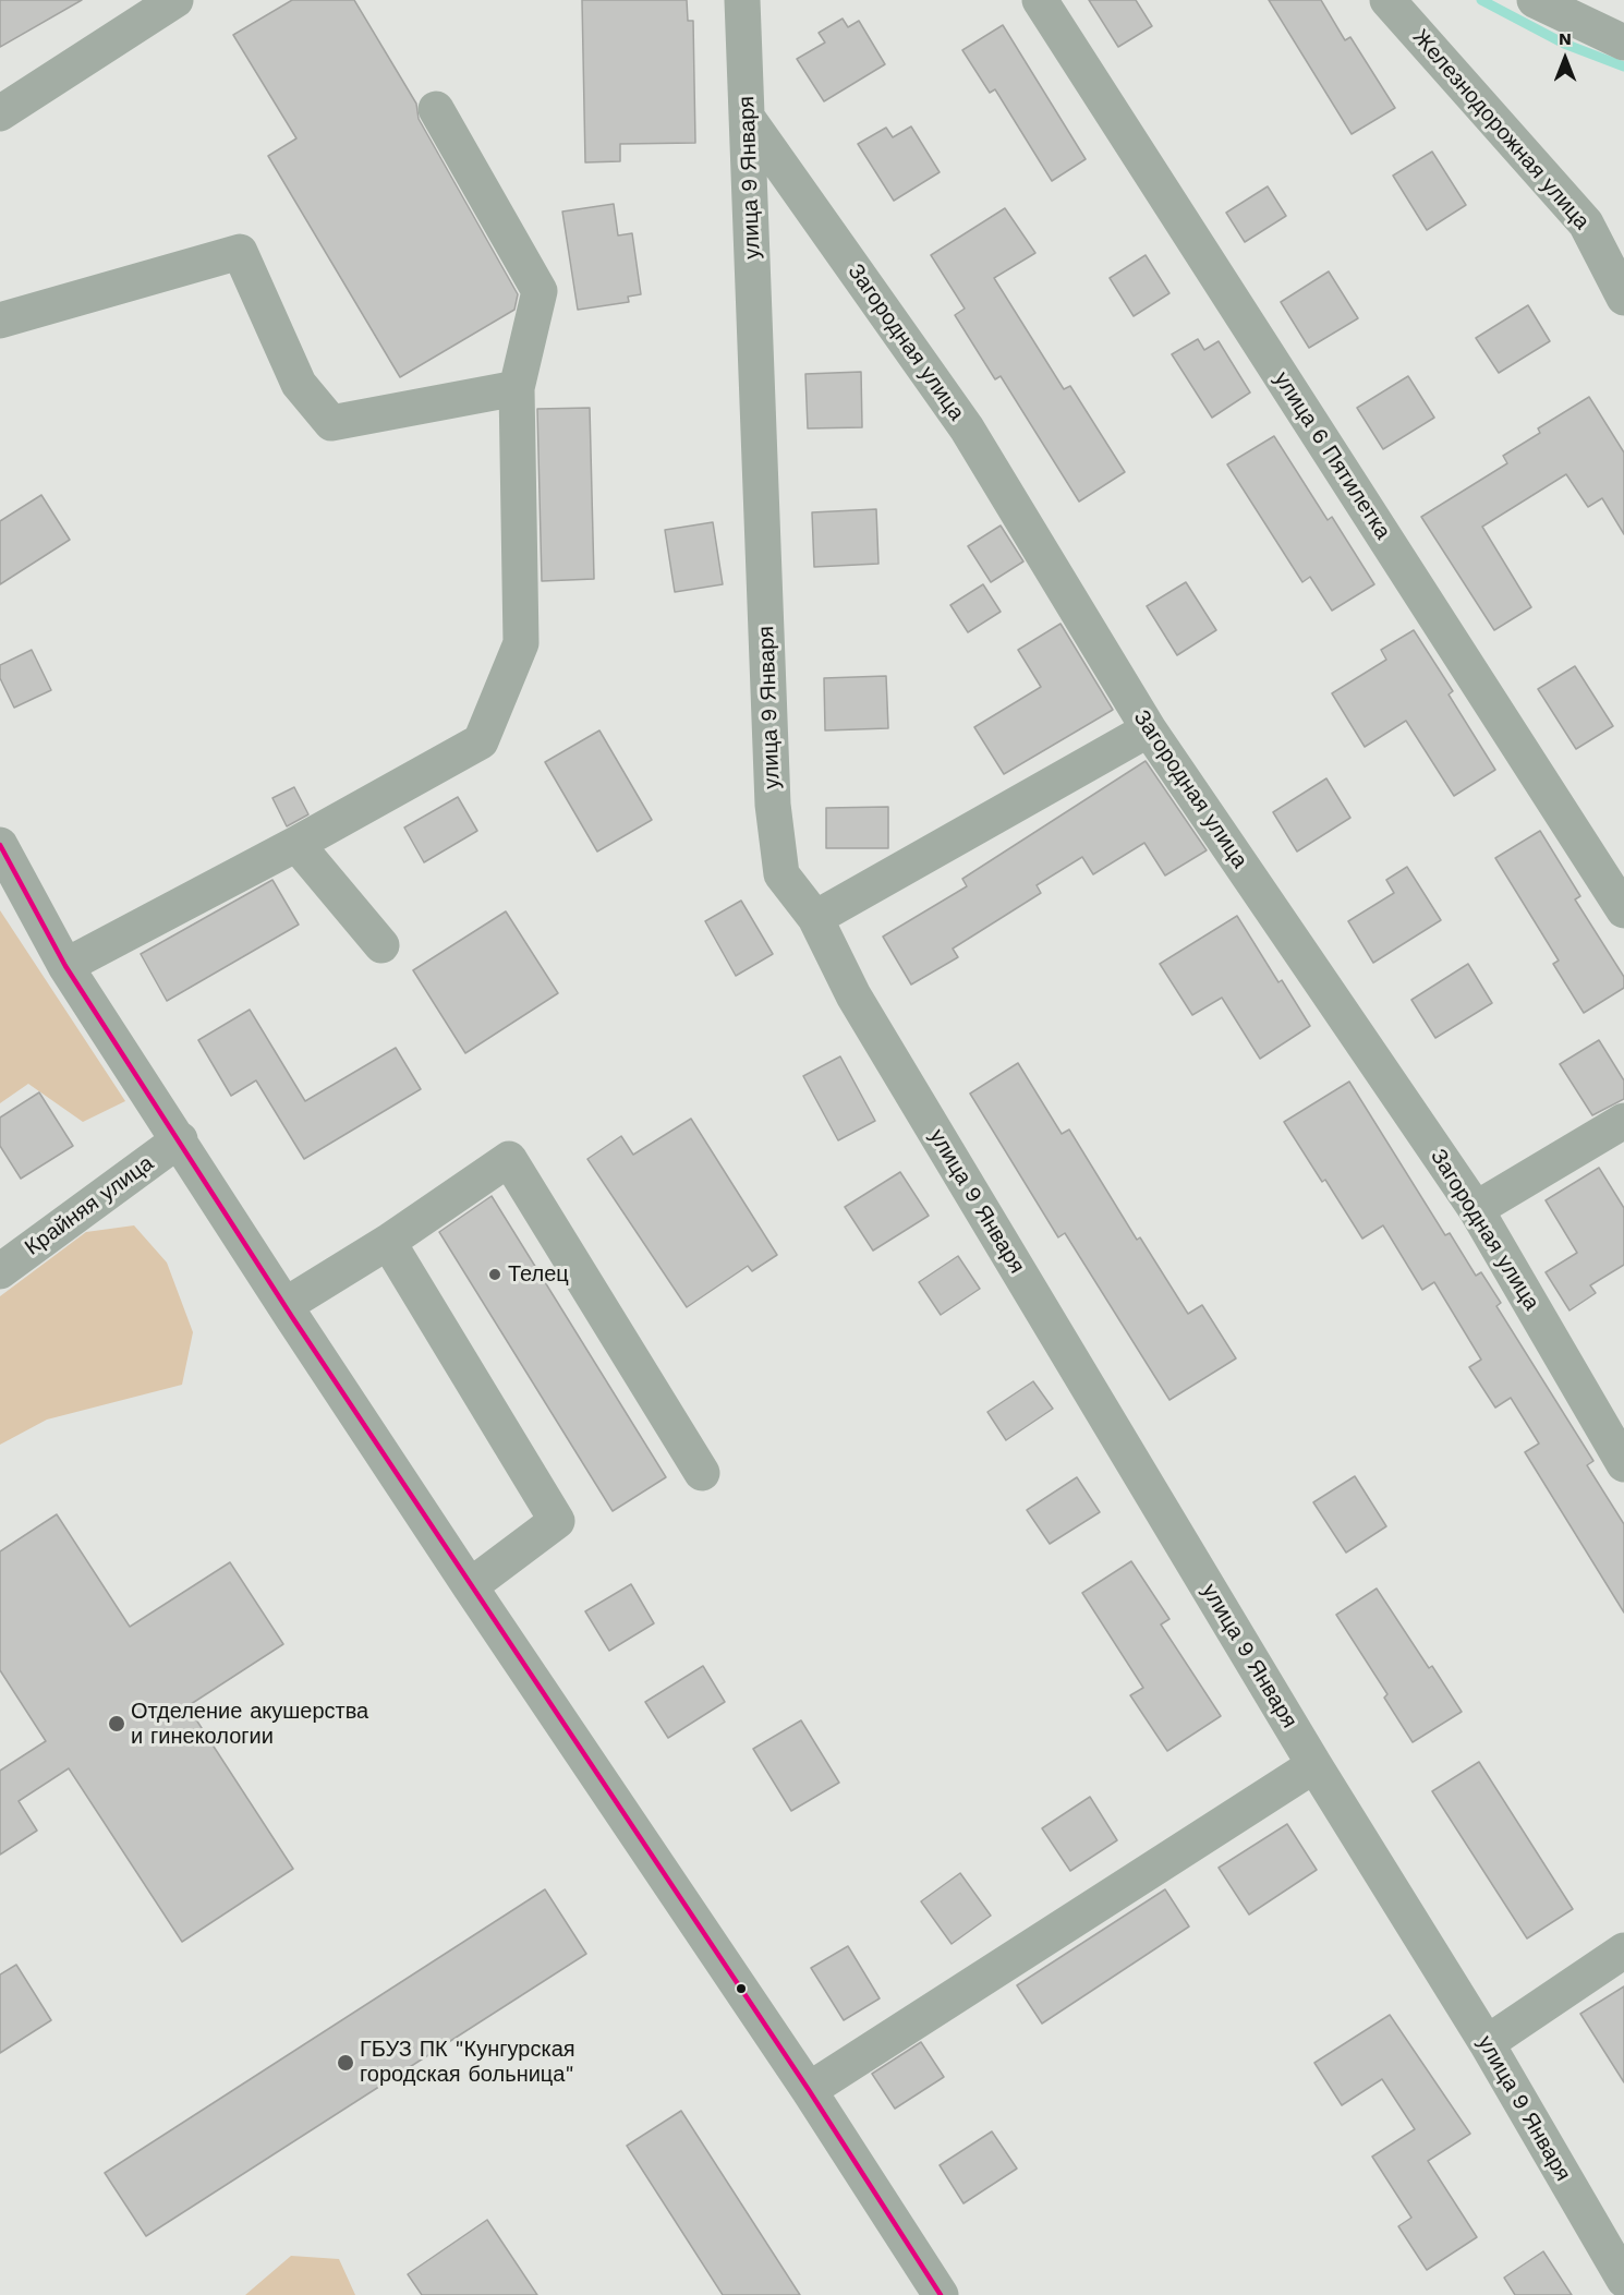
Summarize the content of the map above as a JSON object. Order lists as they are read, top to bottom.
{
  "streets": {
    "street": [
      "Железнодорожная улица",
      "улица 9 Января",
      "Загородная улица",
      "улица 6 Пятилетка",
      "Крайняя улица"
    ]
  },
  "crossings": [
    ["улица 9 Января", "Загородная улица"]
  ],
  "places": ["Телец", "Отделение акушерства и гинекологии", "ГБУЗ ПК \"Кунгурская городская больница\""],
  "north": "top"
}
